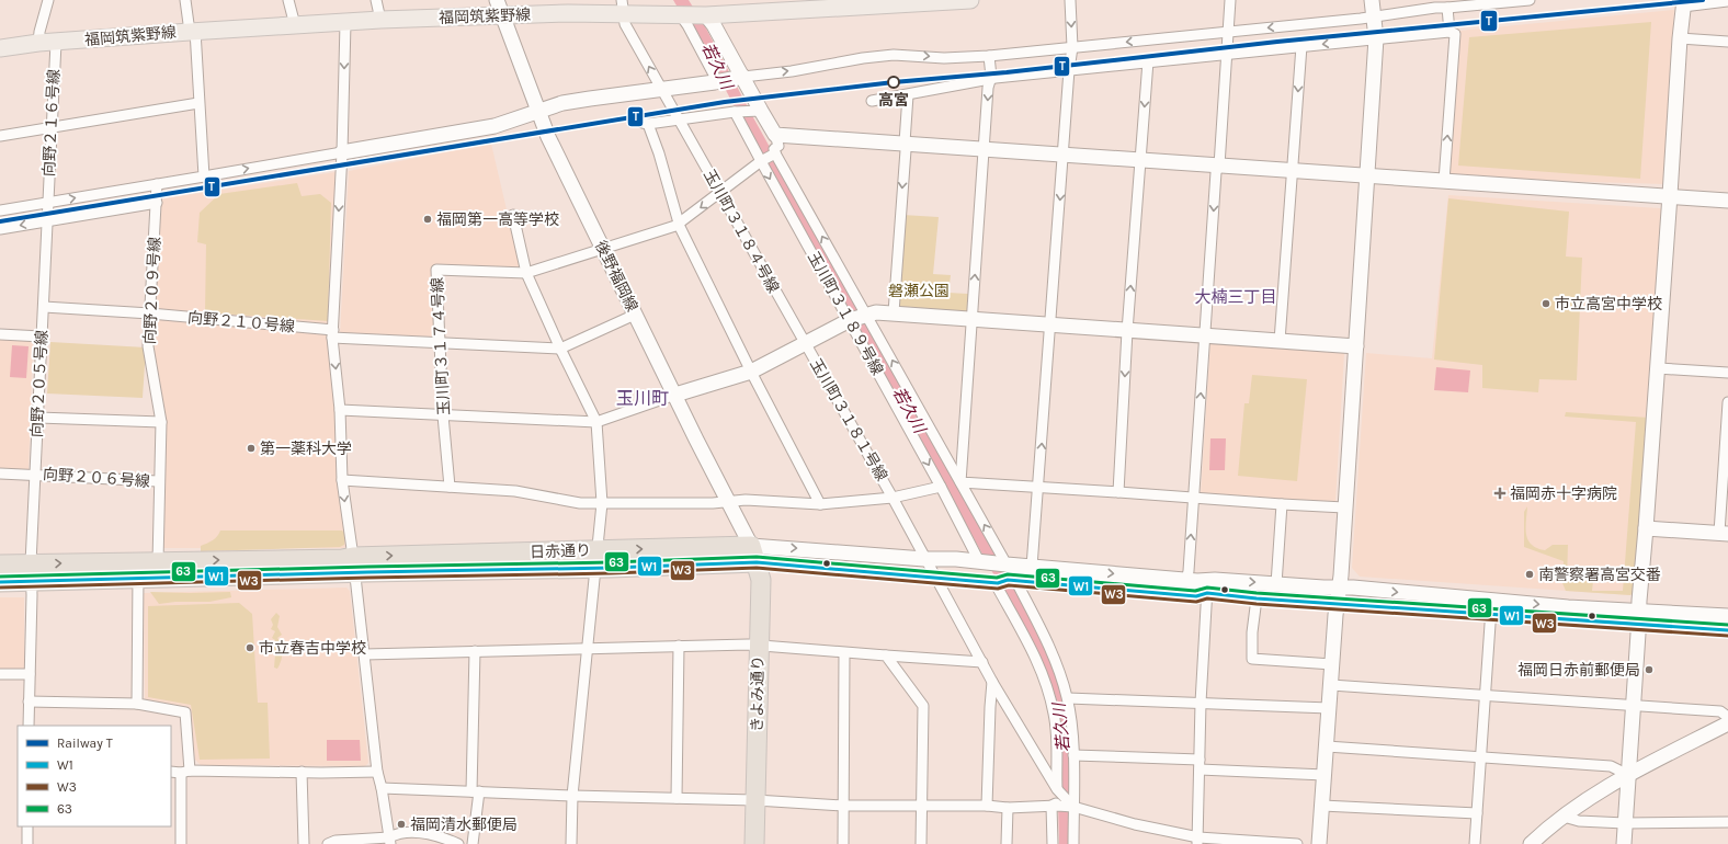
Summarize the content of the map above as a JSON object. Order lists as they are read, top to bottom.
{
  "streets": {
    "highway": ["日赤通り", "きよみ通り"],
    "main road": ["福岡筑紫野線"],
    "street": [
      "向野２１６号線",
      "玉川町３１８４号線",
      "後野福岡線",
      "向野２０９号線",
      "玉川町３１８９号線",
      "向野２１０号線",
      "玉川町３１７４号線",
      "向野２０５号線",
      "玉川町３１８１号線",
      "向野２０６号線"
    ]
  },
  "crossings": [
    ["福岡筑紫野線", "向野２１６号線"],
    ["福岡筑紫野線", "玉川町３１８４号線"],
    ["福岡筑紫野線", "後野福岡線"],
    ["向野２１６号線", "向野２０５号線"],
    ["玉川町３１８４号線", "玉川町３１８１号線"],
    ["後野福岡線", "玉川町３１７４号線"],
    ["後野福岡線", "日赤通り"],
    ["後野福岡線", "きよみ通り"],
    ["向野２０９号線", "向野２１０号線"],
    ["向野２０９号線", "向野２０６号線"],
    ["向野２０９号線", "日赤通り"],
    ["向野２１０号線", "玉川町３１７４号線"],
    ["向野２１０号線", "向野２０５号線"],
    ["向野２０５号線", "向野２０６号線"],
    ["向野２０５号線", "日赤通り"],
    ["日赤通り", "きよみ通り"]
  ],
  "districts": ["大楠三丁目", "玉川町"],
  "water": ["若久川"],
  "parks": ["磐瀬公園"],
  "places": {
    "other": [
      "高宮",
      "福岡第一高等学校",
      "市立高宮中学校",
      "第一薬科大学",
      "南警察署高宮交番",
      "市立春吉中学校",
      "福岡日赤前郵便局",
      "福岡清水郵便局"
    ],
    "health": ["福岡赤十字病院"]
  },
  "lines": [
    "rail line T",
    "transit line 63",
    "transit line W1",
    "transit line W3"
  ],
  "legend": [
    "Railway T",
    "W1",
    "W3",
    "63"
  ]
}
